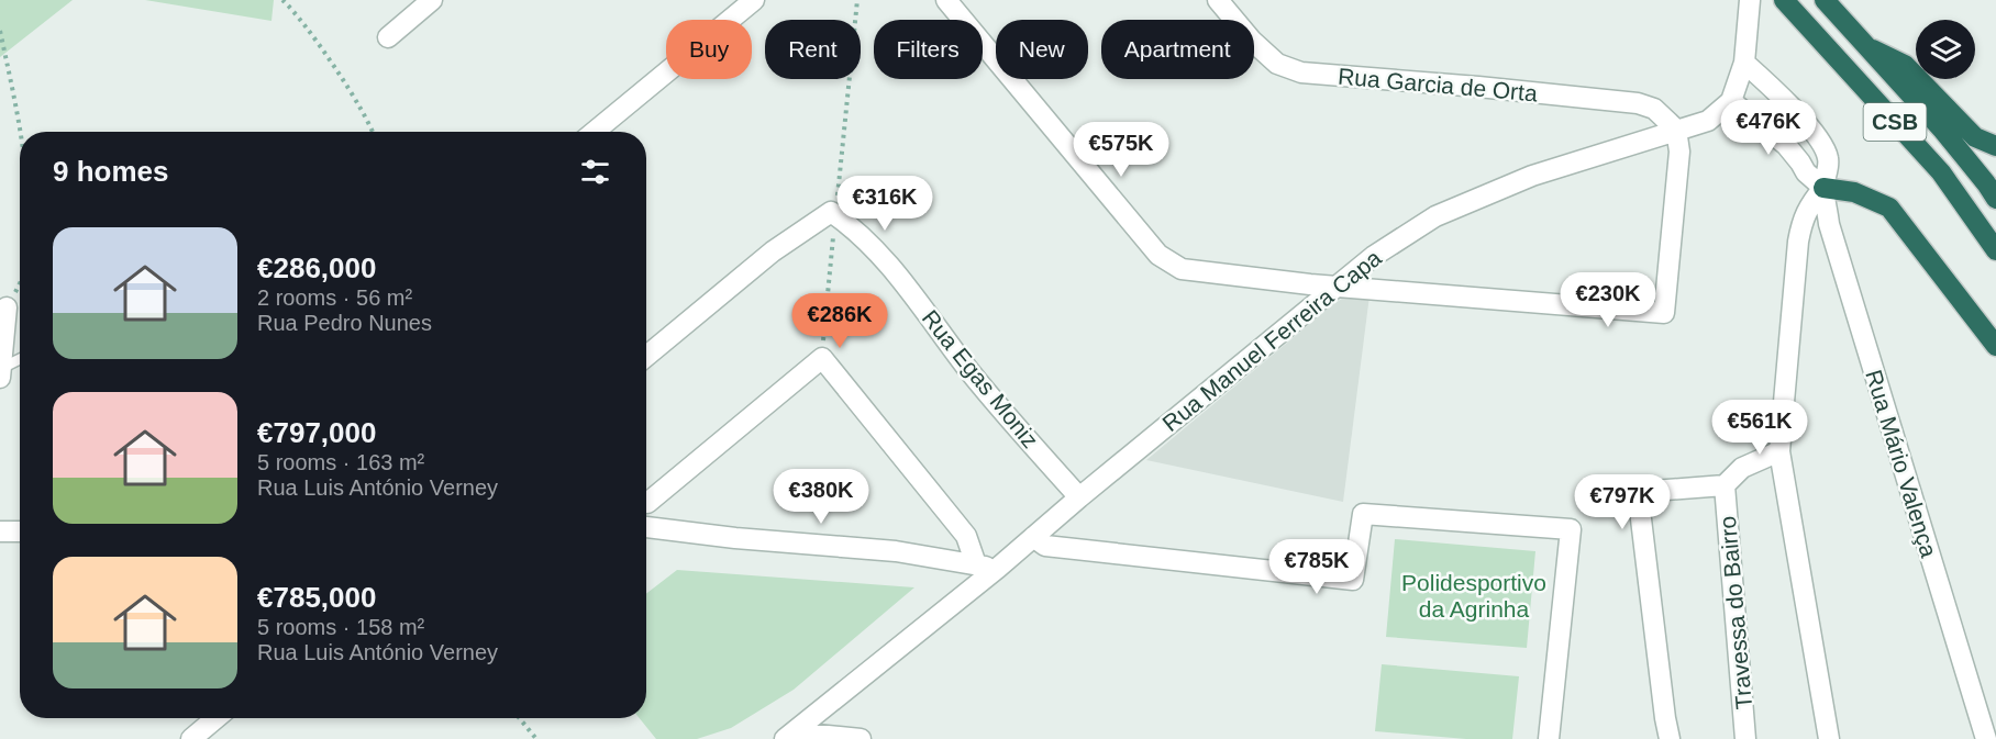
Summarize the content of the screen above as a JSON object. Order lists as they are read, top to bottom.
{
  "streets": {
    "highway": ["CSB"],
    "street": [
      "Rua Garcia de Orta",
      "Rua Manuel Ferreira Capa",
      "Rua Egas Moniz",
      "Rua Mário Valença",
      "Travessa do Bairro"
    ]
  },
  "crossings": [
    ["Rua Garcia de Orta", "Rua Manuel Ferreira Capa"],
    ["Rua Manuel Ferreira Capa", "Rua Egas Moniz"]
  ],
  "parks": ["Polidesportivo da Agrinha"],
  "page": {
    "chip": [
      "Buy",
      "Rent",
      "Filters",
      "New",
      "Apartment"
    ],
    "price": [
      "€476K",
      "€575K",
      "€316K",
      "€230K",
      "€286K",
      "€561K",
      "€380K",
      "€797K",
      "€785K"
    ],
    "heading": "9 homes",
    "list": [
      {
        "name": "€286,000",
        "note": "2 rooms · 56 m² · Rua Pedro Nunes"
      },
      {
        "name": "€797,000",
        "note": "5 rooms · 163 m² · Rua Luis António Verney"
      },
      {
        "name": "€785,000",
        "note": "5 rooms · 158 m² · Rua Luis António Verney"
      }
    ]
  }
}
